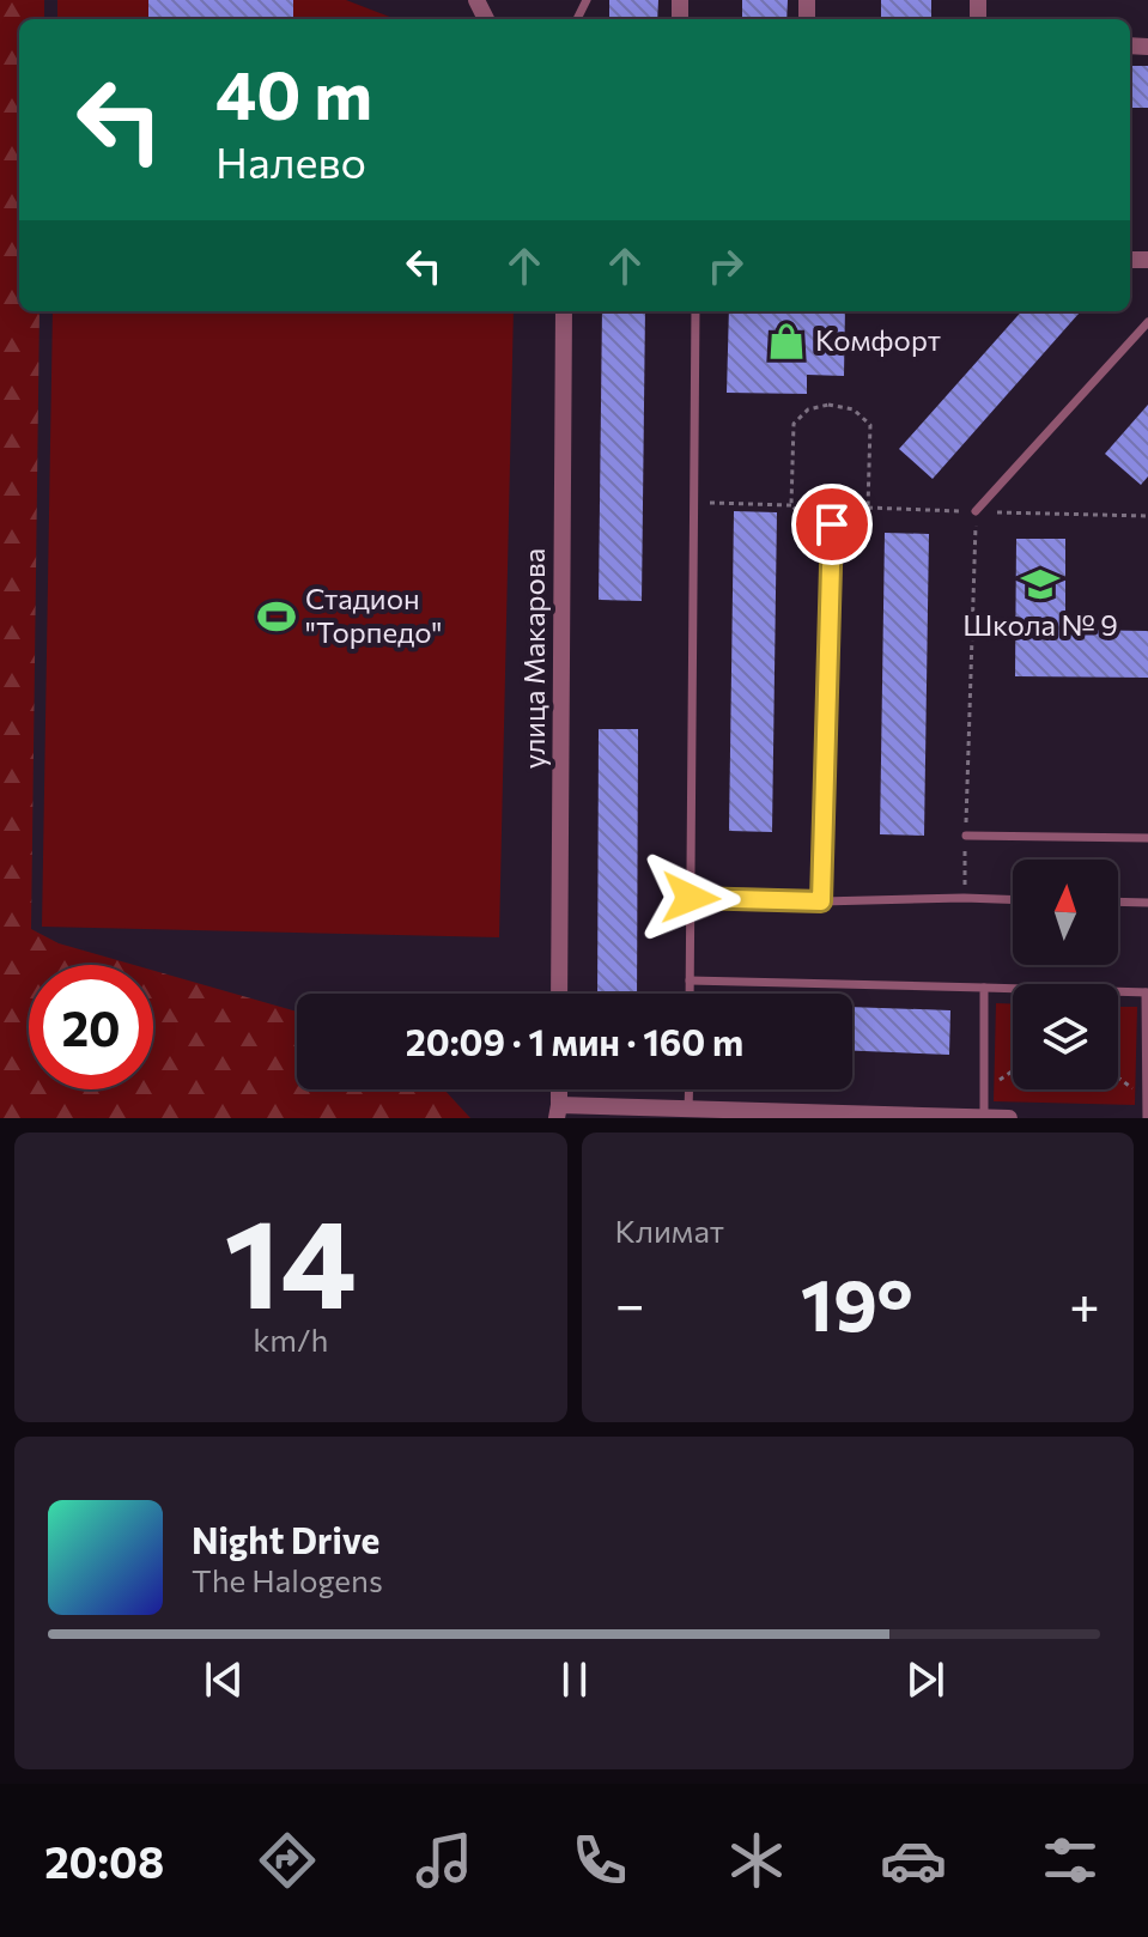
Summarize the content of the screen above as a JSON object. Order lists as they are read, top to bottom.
{
  "streets": {
    "street": ["улица Макарова"]
  },
  "places": {
    "shop": ["Комфорт"],
    "school or university": ["Школа № 9"],
    "sports": ["Стадион \"Торпедо\""]
  },
  "north": "top",
  "page": {
    "turn": ["40 m", "Налево"],
    "limit": "20",
    "trip": "20:09 · 1 мин · 160 m",
    "tile": [
      ["14", "km/h"],
      "Климат"
    ],
    "heat": ["−", "19°", "+"],
    "song": ["Night Drive", "The Halogens"],
    "tabs": "20:08"
  }
}
